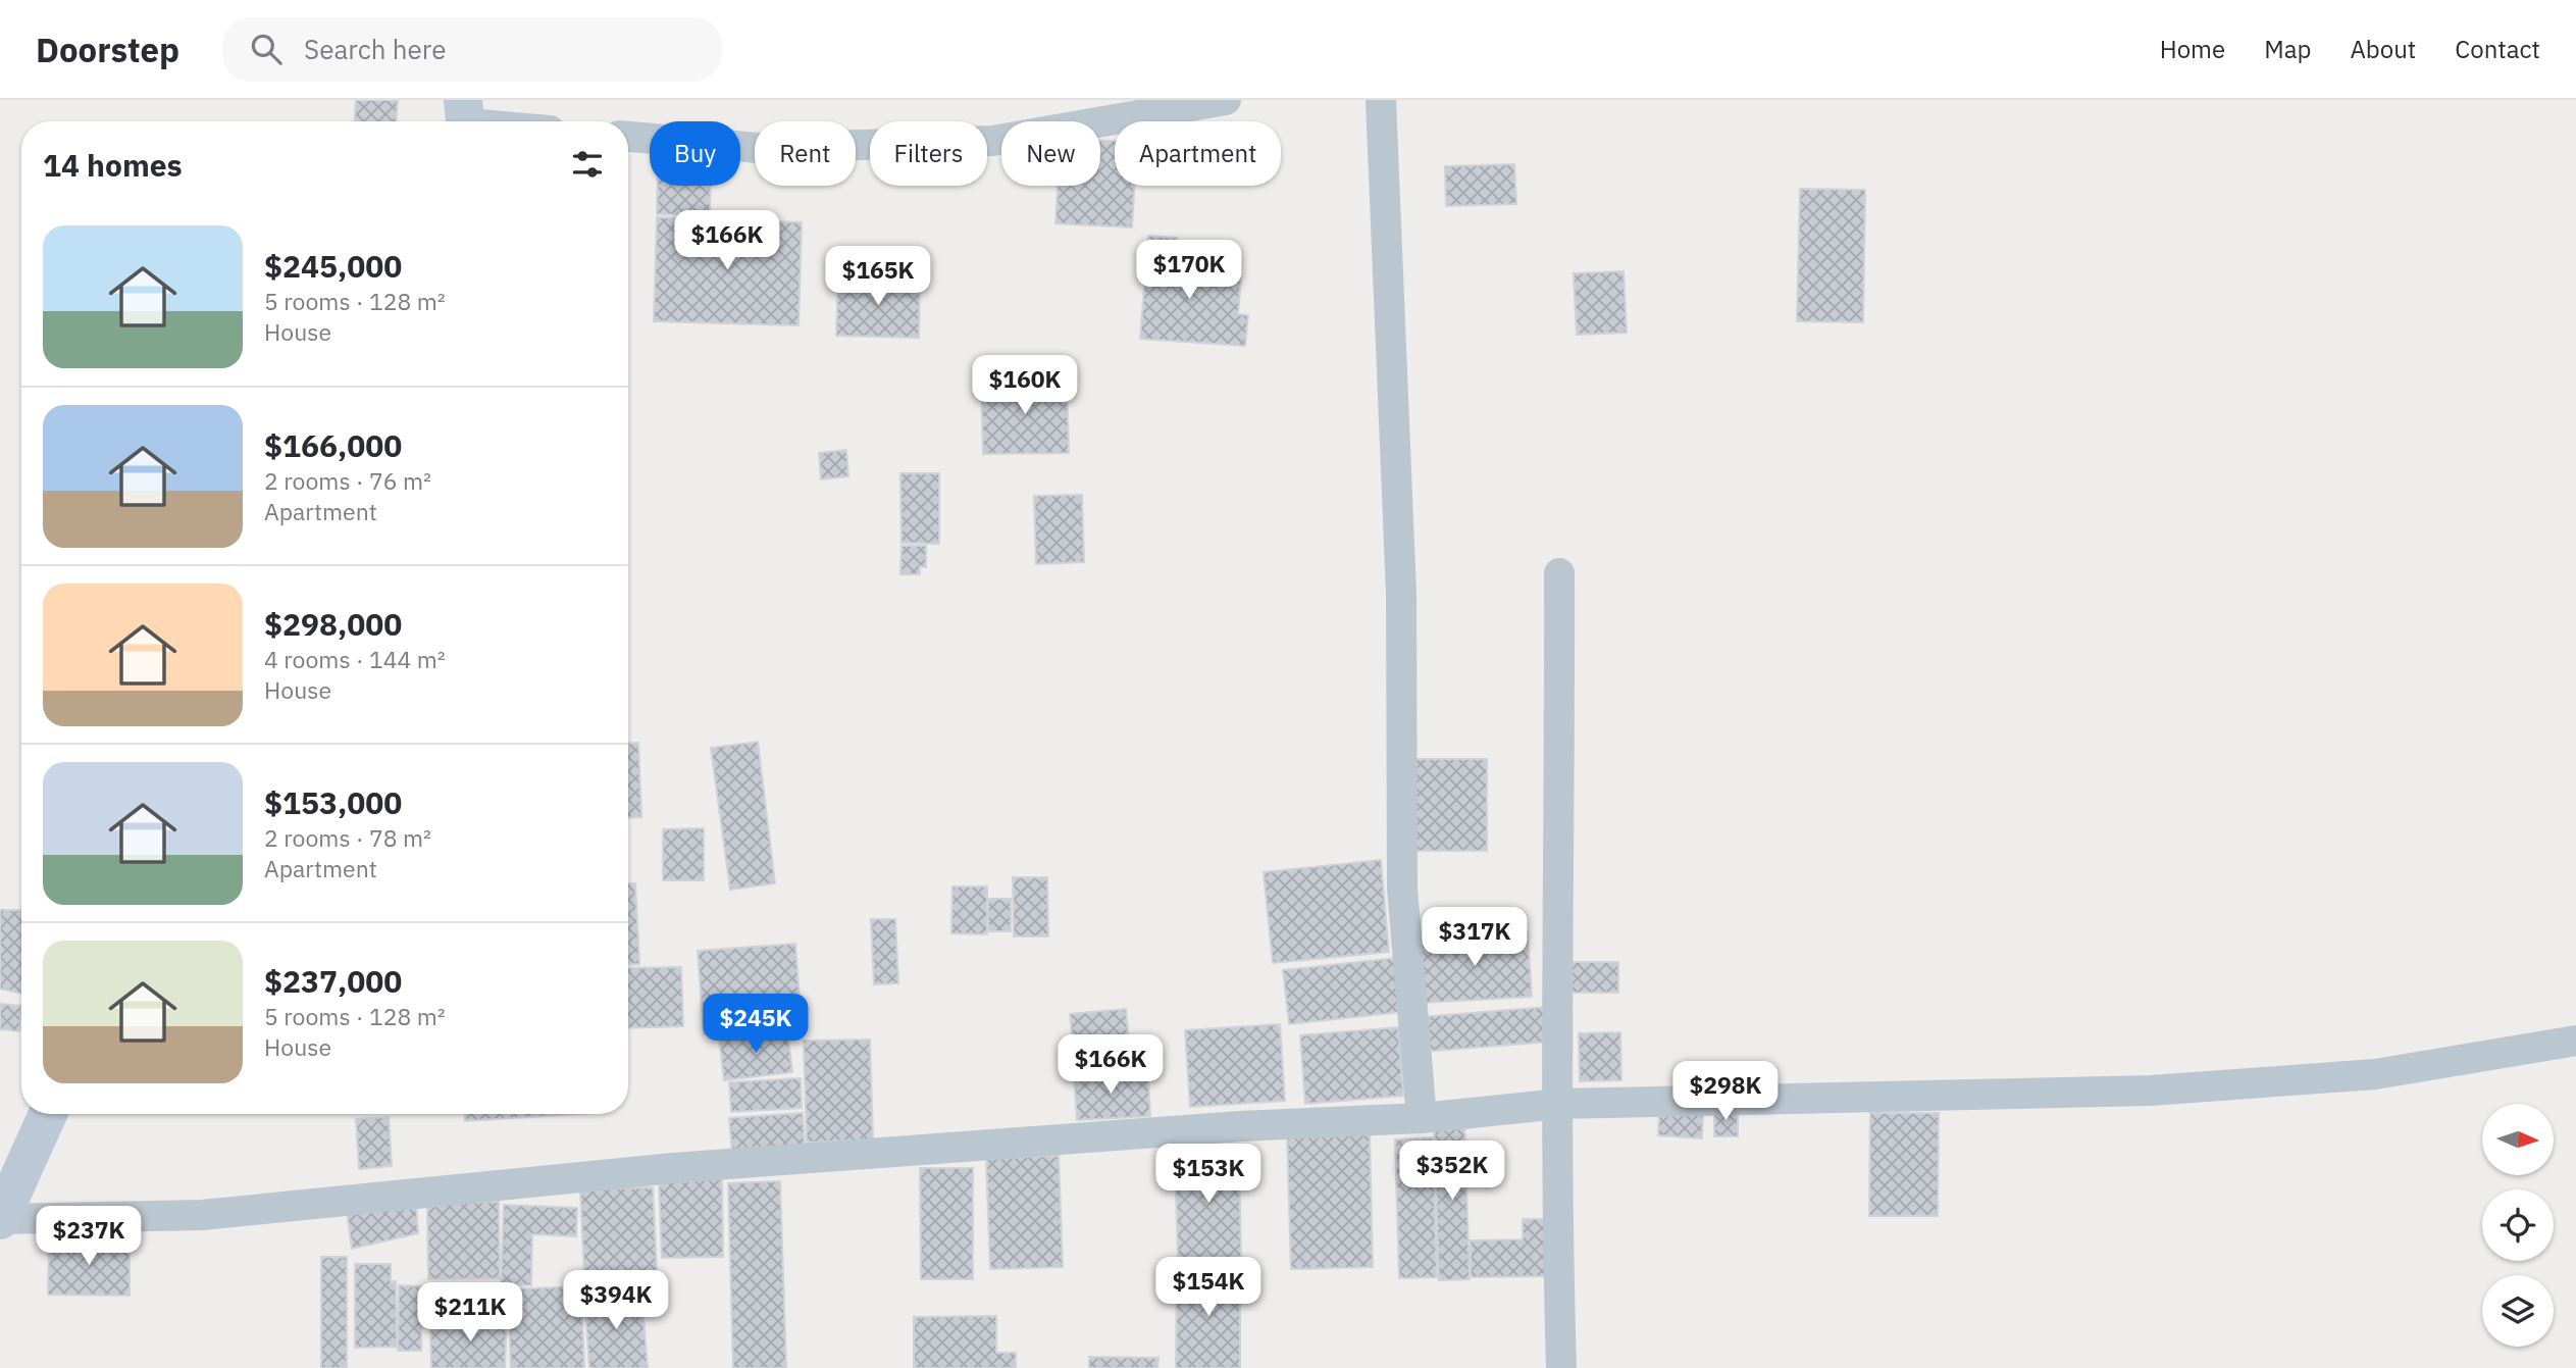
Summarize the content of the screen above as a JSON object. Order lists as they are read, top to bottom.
{
  "north": "right",
  "page": {
    "header": "Doorstep",
    "search": "Search here",
    "nav": [
      "Home",
      "Map",
      "About",
      "Contact"
    ],
    "chip": [
      "Buy",
      "Rent",
      "Filters",
      "New",
      "Apartment"
    ],
    "heading": "14 homes",
    "list": [
      {
        "name": "$245,000",
        "note": "5 rooms · 128 m² · House"
      },
      {
        "name": "$166,000",
        "note": "2 rooms · 76 m² · Apartment"
      },
      {
        "name": "$298,000",
        "note": "4 rooms · 144 m² · House"
      },
      {
        "name": "$153,000",
        "note": "2 rooms · 78 m² · Apartment"
      },
      {
        "name": "$237,000",
        "note": "5 rooms · 128 m² · House"
      }
    ],
    "price": [
      "$166K",
      "$170K",
      "$165K",
      "$160K",
      "$317K",
      "$245K",
      "$166K",
      "$298K",
      "$352K",
      "$153K",
      "$237K",
      "$154K",
      "$394K",
      "$211K"
    ]
  }
}
